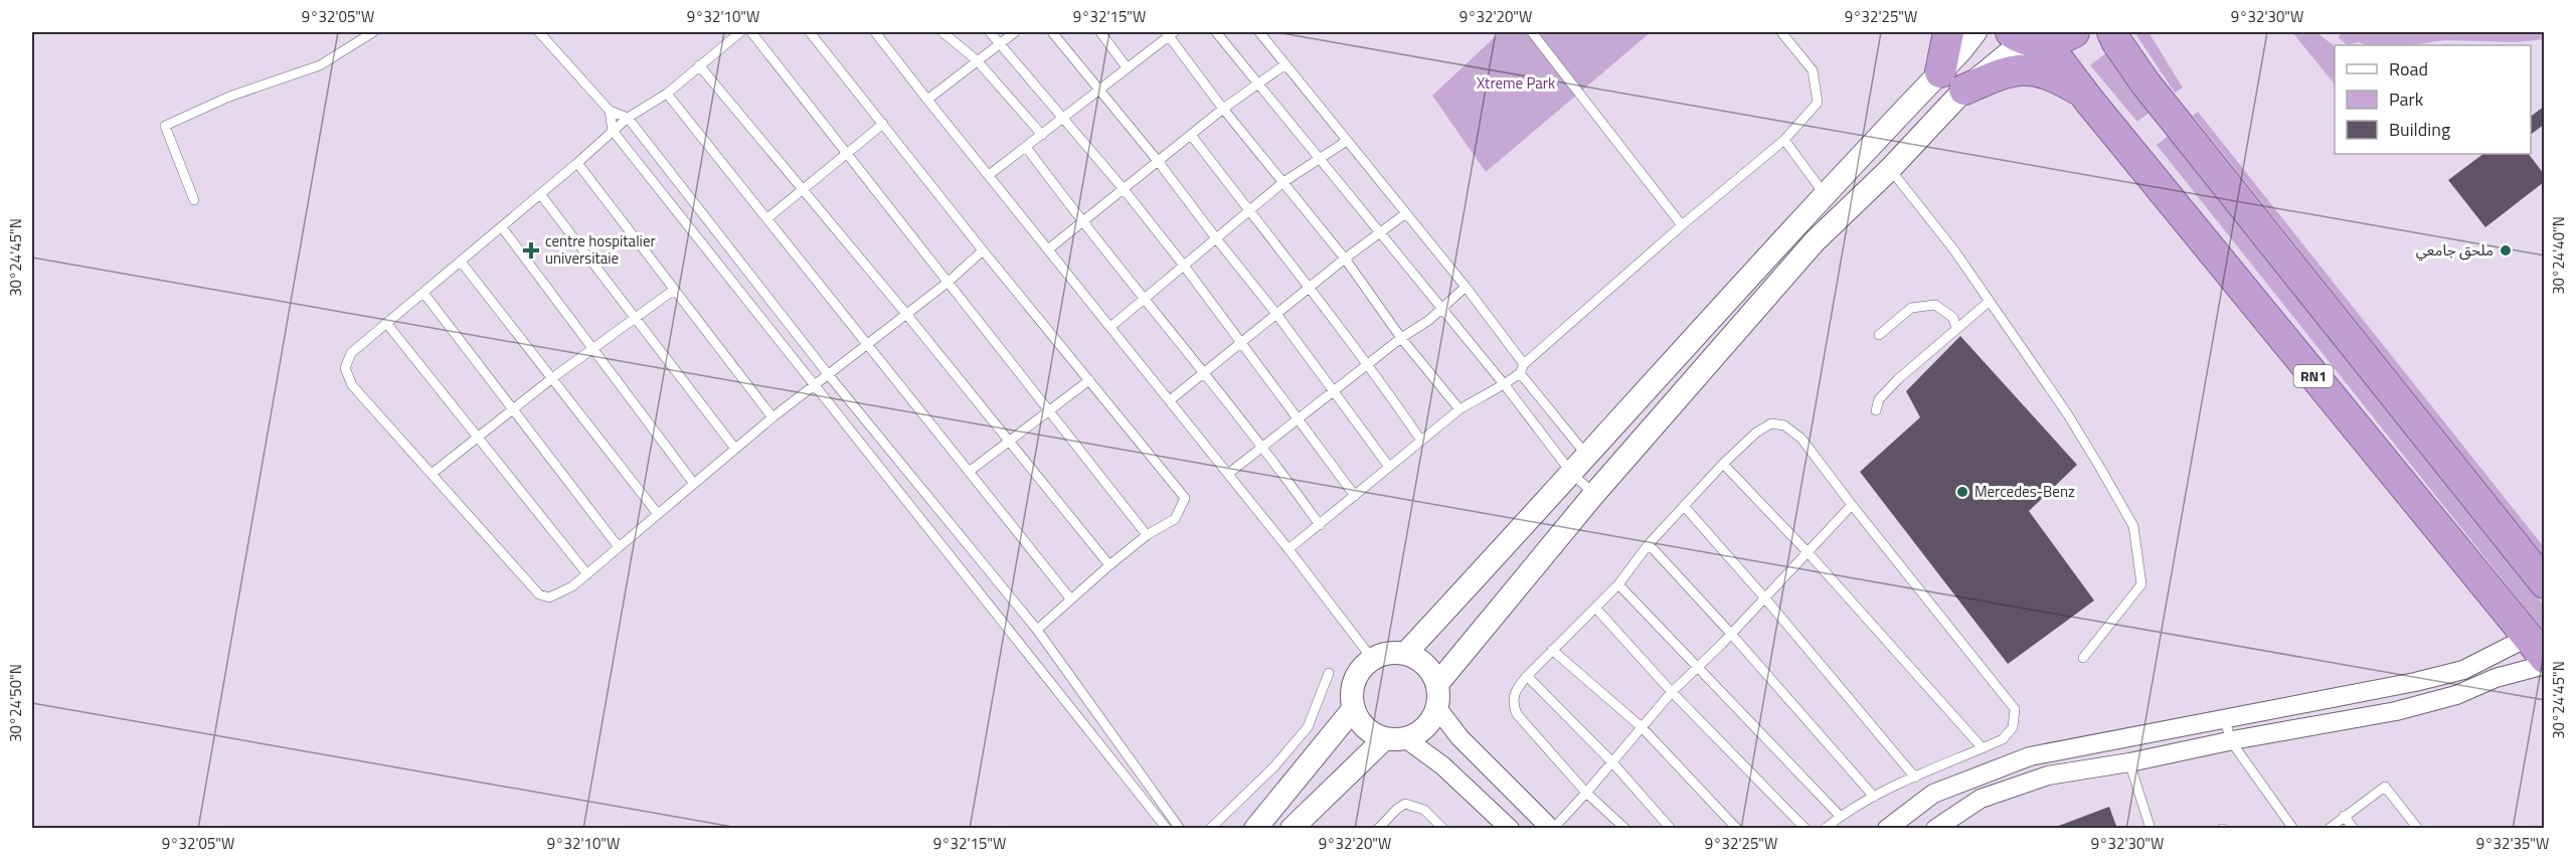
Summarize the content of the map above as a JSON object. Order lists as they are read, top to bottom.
{
  "streets": {
    "highway": ["RN1"]
  },
  "parks": ["Xtreme Park"],
  "places": {
    "health": ["centre hospitalier universitaie"],
    "other": ["ملحق جامعي", "Mercedes-Benz"]
  },
  "legend": ["Road", "Park", "Building"],
  "coordinates": [
    "9°32'05\"W",
    "9°32'10\"W",
    "9°32'15\"W",
    "9°32'20\"W",
    "9°32'25\"W",
    "9°32'30\"W",
    "30°24'40\"N",
    "30°24'45\"N",
    "30°24'50\"N",
    "9°32'35\"W"
  ]
}
